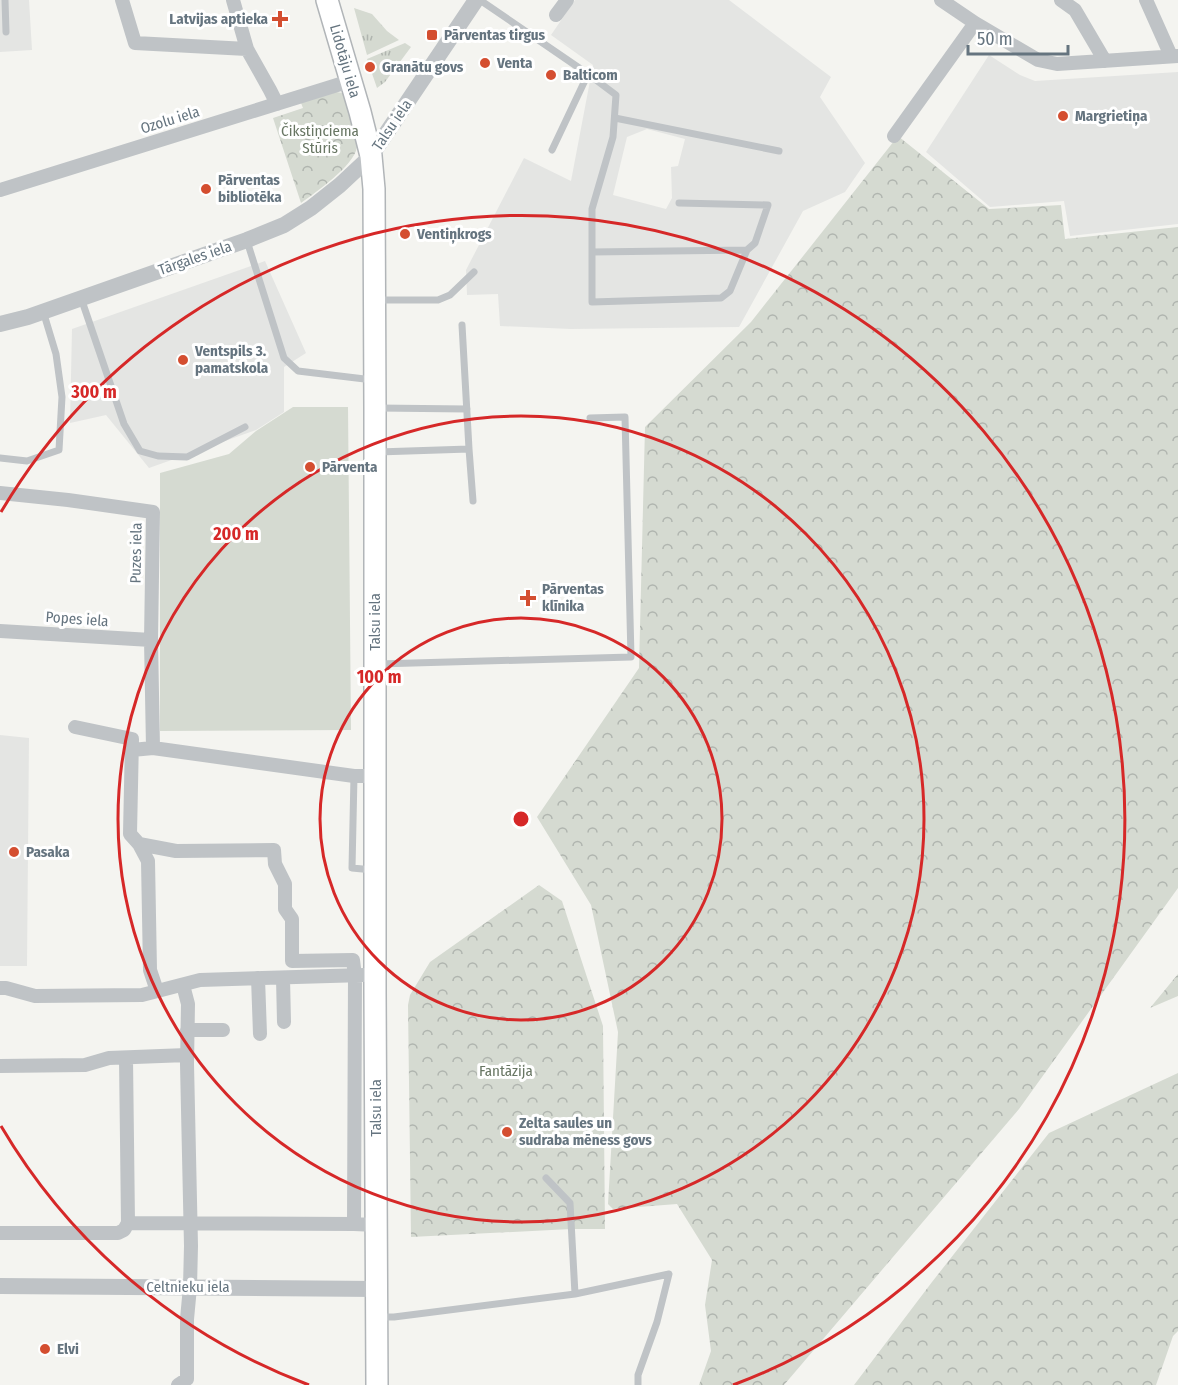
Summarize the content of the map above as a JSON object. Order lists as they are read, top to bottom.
{
  "streets": {
    "main road": ["Lidotāju iela", "Talsu iela"],
    "street": [
      "Ozolu iela",
      "Tārgales iela",
      "Puzes iela",
      "Popes iela",
      "Celtnieku iela"
    ]
  },
  "crossings": [
    ["Lidotāju iela", "Ozolu iela"],
    ["Lidotāju iela", "Talsu iela"],
    ["Lidotāju iela", "Tārgales iela"],
    ["Talsu iela", "Tārgales iela"],
    ["Talsu iela", "Celtnieku iela"],
    ["Puzes iela", "Popes iela"]
  ],
  "parks": ["Čikstiņciema Stūris", "Fantāzija"],
  "places": {
    "health": ["Latvijas aptieka", "Pārventas klīnika"],
    "transit": ["Pārventas tirgus"],
    "other": [
      "Venta",
      "Granātu govs",
      "Balticom",
      "Margrietiņa",
      "Pārventas bibliotēka",
      "Ventiņkrogs",
      "Ventspils 3. pamatskola",
      "Pārventa",
      "Pasaka",
      "Zelta saules un sudraba mēness govs",
      "Elvi"
    ]
  },
  "scale_bar": "50 m",
  "rings": ["300 m", "200 m", "100 m"]
}
